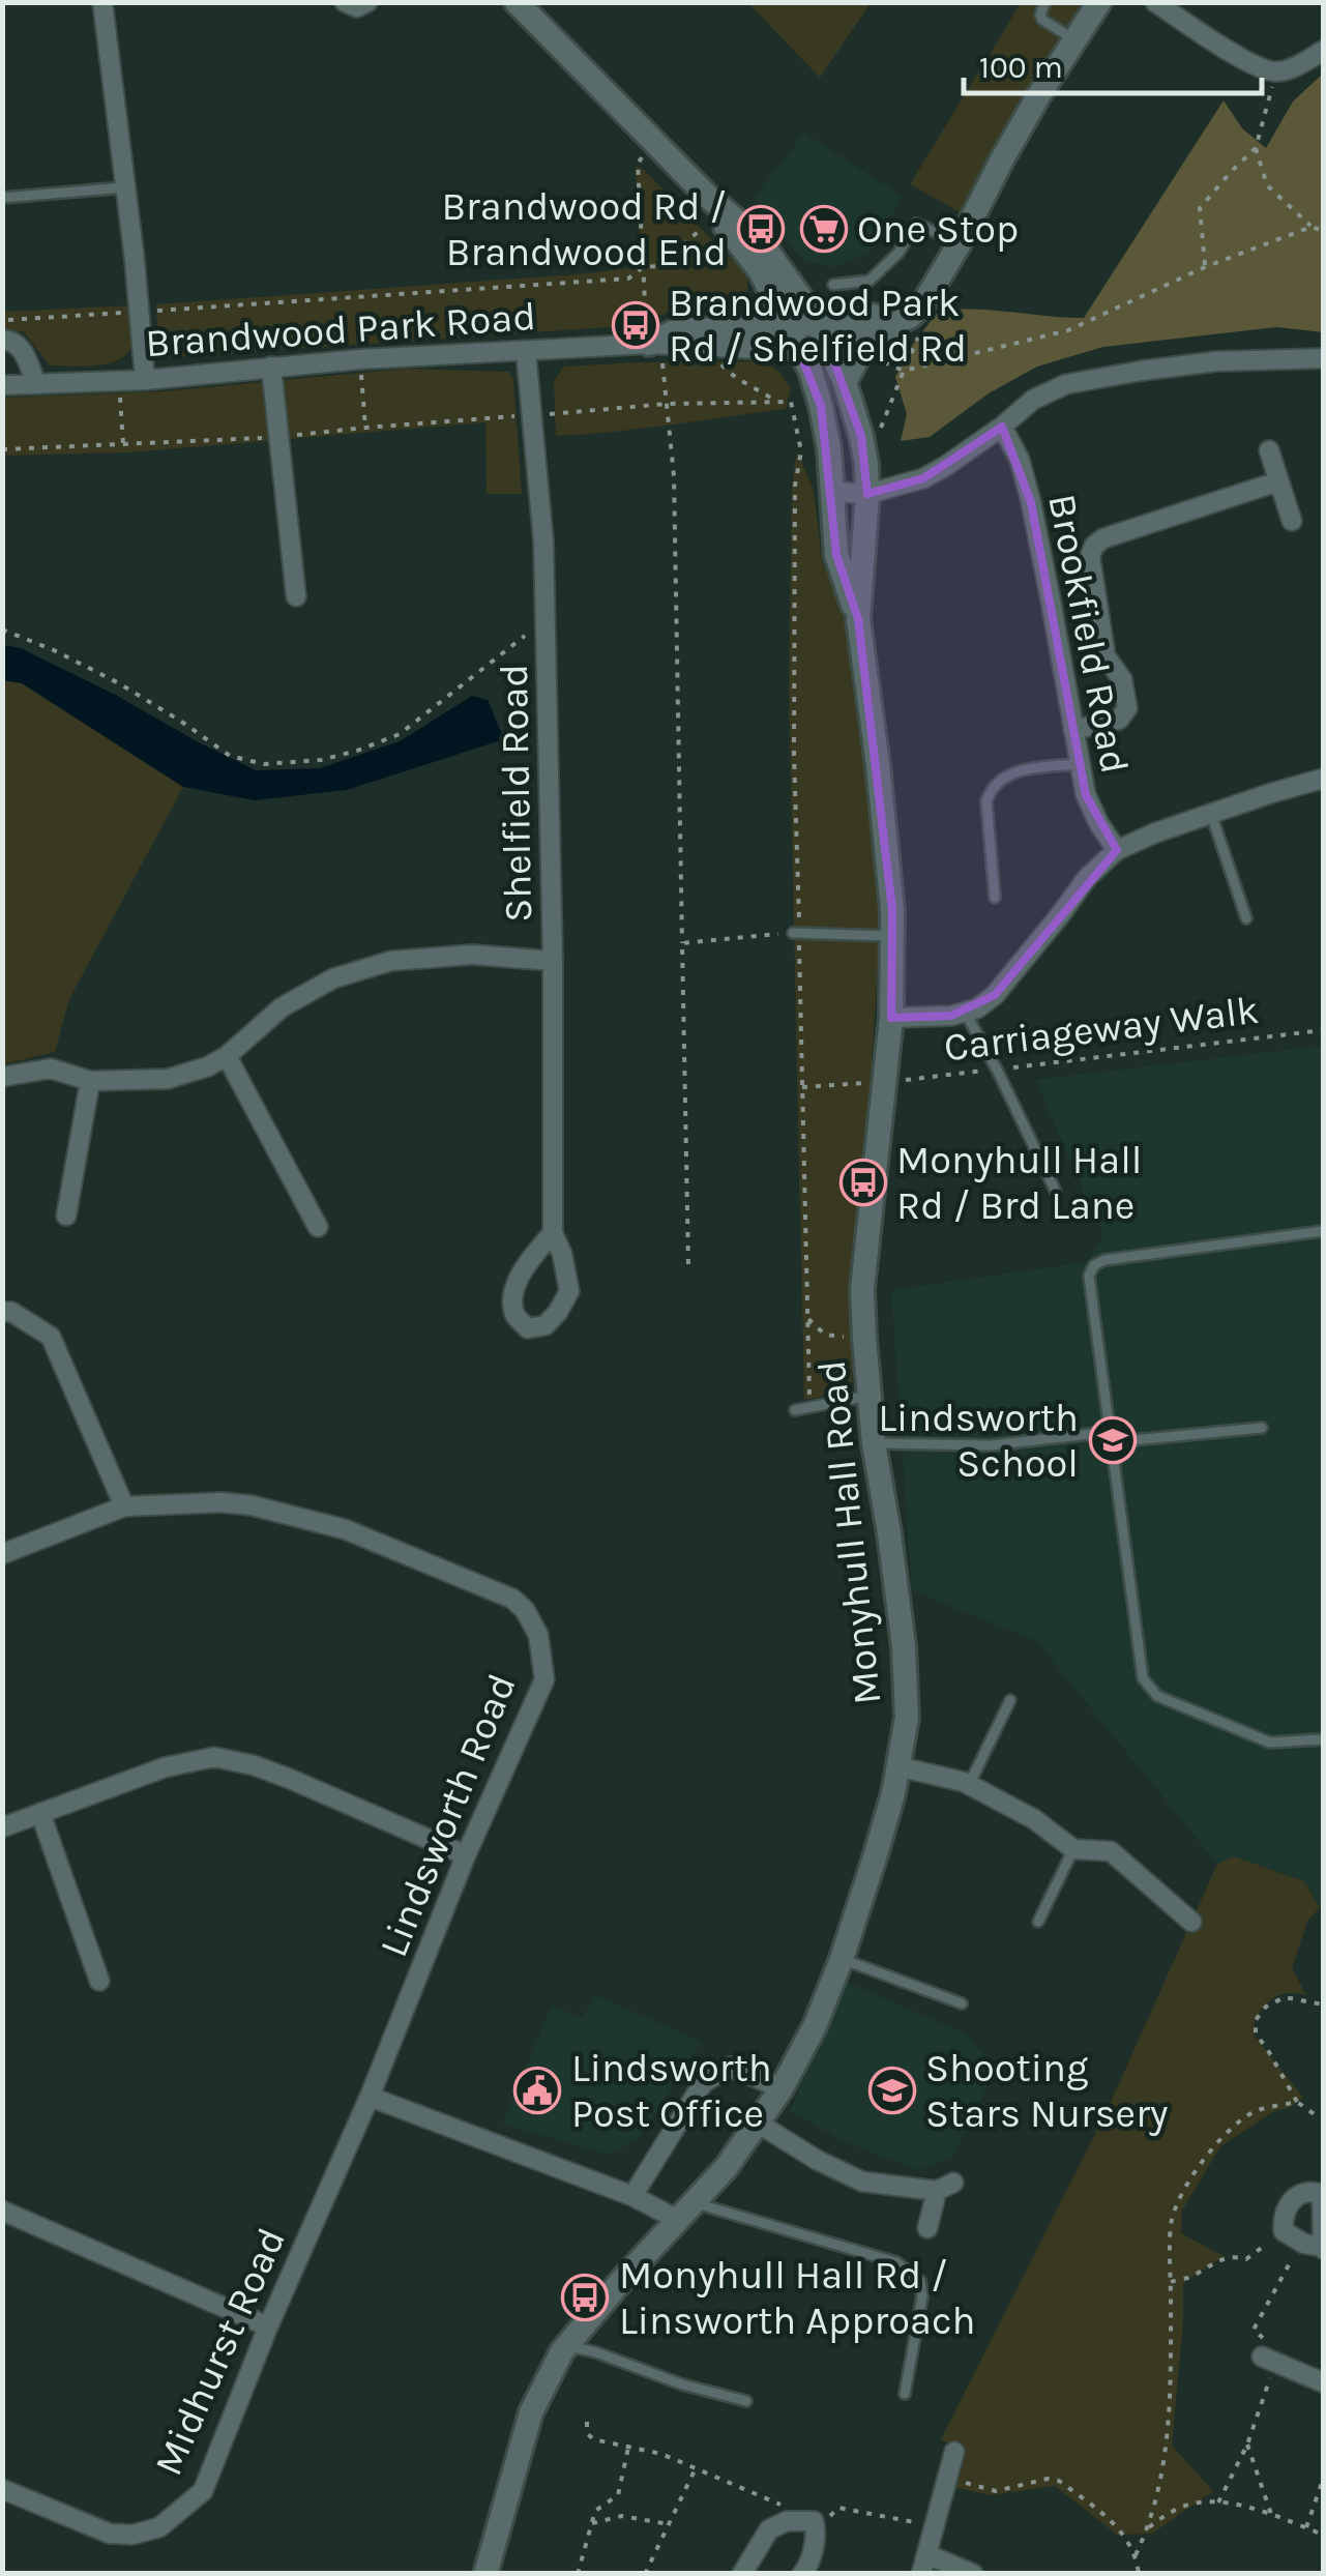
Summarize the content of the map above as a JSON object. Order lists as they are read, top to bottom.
{
  "streets": {
    "street": [
      "Brandwood Park Road",
      "Brookfield Road",
      "Shelfield Road",
      "Monyhull Hall Road",
      "Lindsworth Road",
      "Midhurst Road"
    ],
    "path": ["Carriageway Walk"]
  },
  "crossings": [
    ["Brandwood Park Road", "Shelfield Road"],
    ["Brandwood Park Road", "Monyhull Hall Road"],
    ["Carriageway Walk", "Monyhull Hall Road"],
    ["Lindsworth Road", "Midhurst Road"]
  ],
  "places": {
    "bus stop": [
      "Brandwood Rd / Brandwood End",
      "Brandwood Park Rd / Shelfield Rd",
      "Monyhull Hall Rd / Brd Lane",
      "Monyhull Hall Rd / Linsworth Approach"
    ],
    "supermarket": ["One Stop"],
    "school or university": ["Lindsworth School", "Shooting Stars Nursery"],
    "public building": ["Lindsworth Post Office"]
  },
  "scale_bar": "100 m"
}
